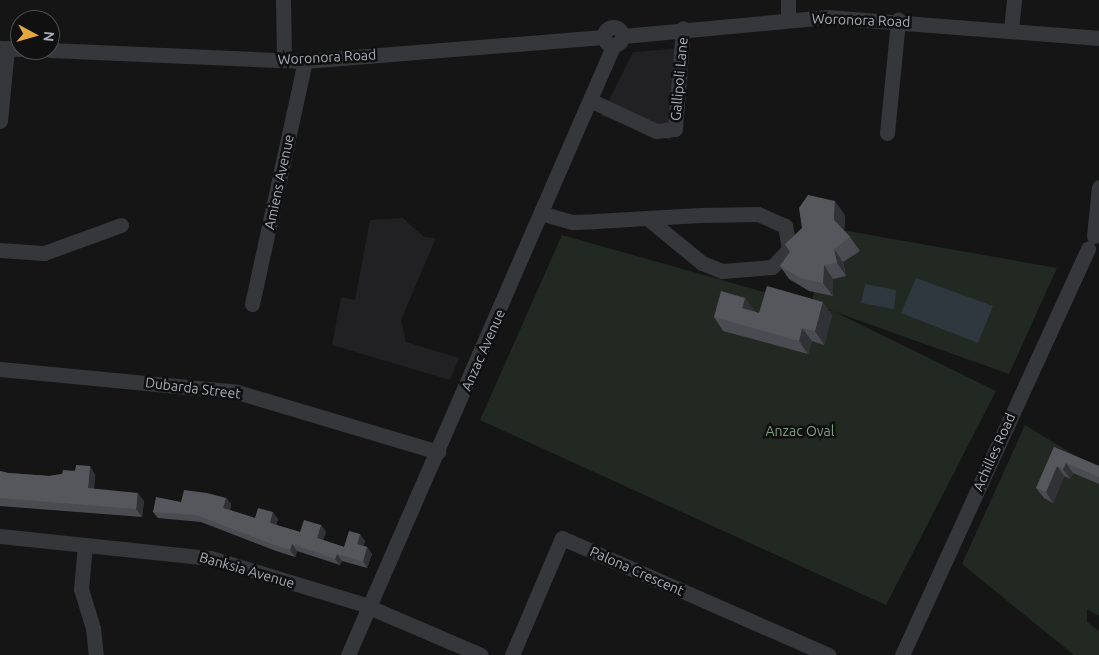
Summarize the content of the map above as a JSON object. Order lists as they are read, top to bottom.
{
  "streets": {
    "street": [
      "Woronora Road",
      "Gallipoli Lane",
      "Amiens Avenue",
      "Anzac Avenue",
      "Dubarda Street",
      "Achilles Road",
      "Banksia Avenue",
      "Palona Crescent"
    ]
  },
  "crossings": [
    ["Woronora Road", "Gallipoli Lane"],
    ["Woronora Road", "Amiens Avenue"],
    ["Woronora Road", "Anzac Avenue"],
    ["Gallipoli Lane", "Anzac Avenue"],
    ["Anzac Avenue", "Dubarda Street"],
    ["Anzac Avenue", "Banksia Avenue"]
  ],
  "parks": ["Anzac Oval"],
  "north": "right"
}
